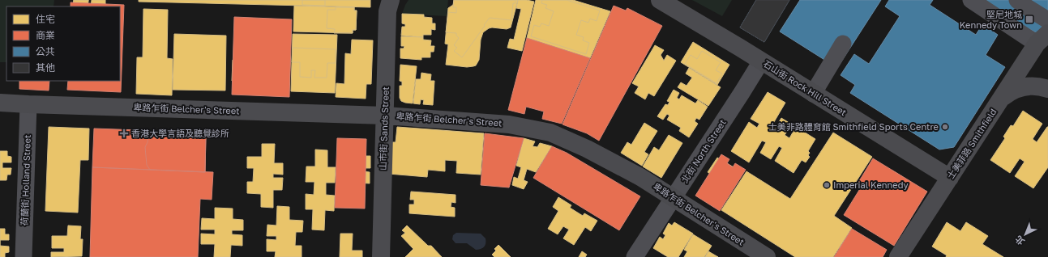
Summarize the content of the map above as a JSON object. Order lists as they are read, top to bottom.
{
  "streets": {
    "main road": [
      "石山街 Rock Hill Street",
      "卑路乍街 Belcher's Street",
      "山市街 Sands Street",
      "士美菲路 Smithfield"
    ],
    "street": ["北街 North Street", "荷蘭街 Holland Street"]
  },
  "crossings": [
    ["石山街 Rock Hill Street", "士美菲路 Smithfield"],
    ["石山街 Rock Hill Street", "北街 North Street"],
    ["卑路乍街 Belcher's Street", "山市街 Sands Street"],
    ["卑路乍街 Belcher's Street", "北街 North Street"],
    ["卑路乍街 Belcher's Street", "荷蘭街 Holland Street"]
  ],
  "places": {
    "transit": ["堅尼地城 Kennedy Town"],
    "other": ["士美非路體育館 Smithfield Sports Centre", "Imperial Kennedy"],
    "health": ["香港大學言語及聽覺診所"]
  },
  "legend": [
    "住宅",
    "商業",
    "公共",
    "其他"
  ],
  "north": "bottom left"
}
